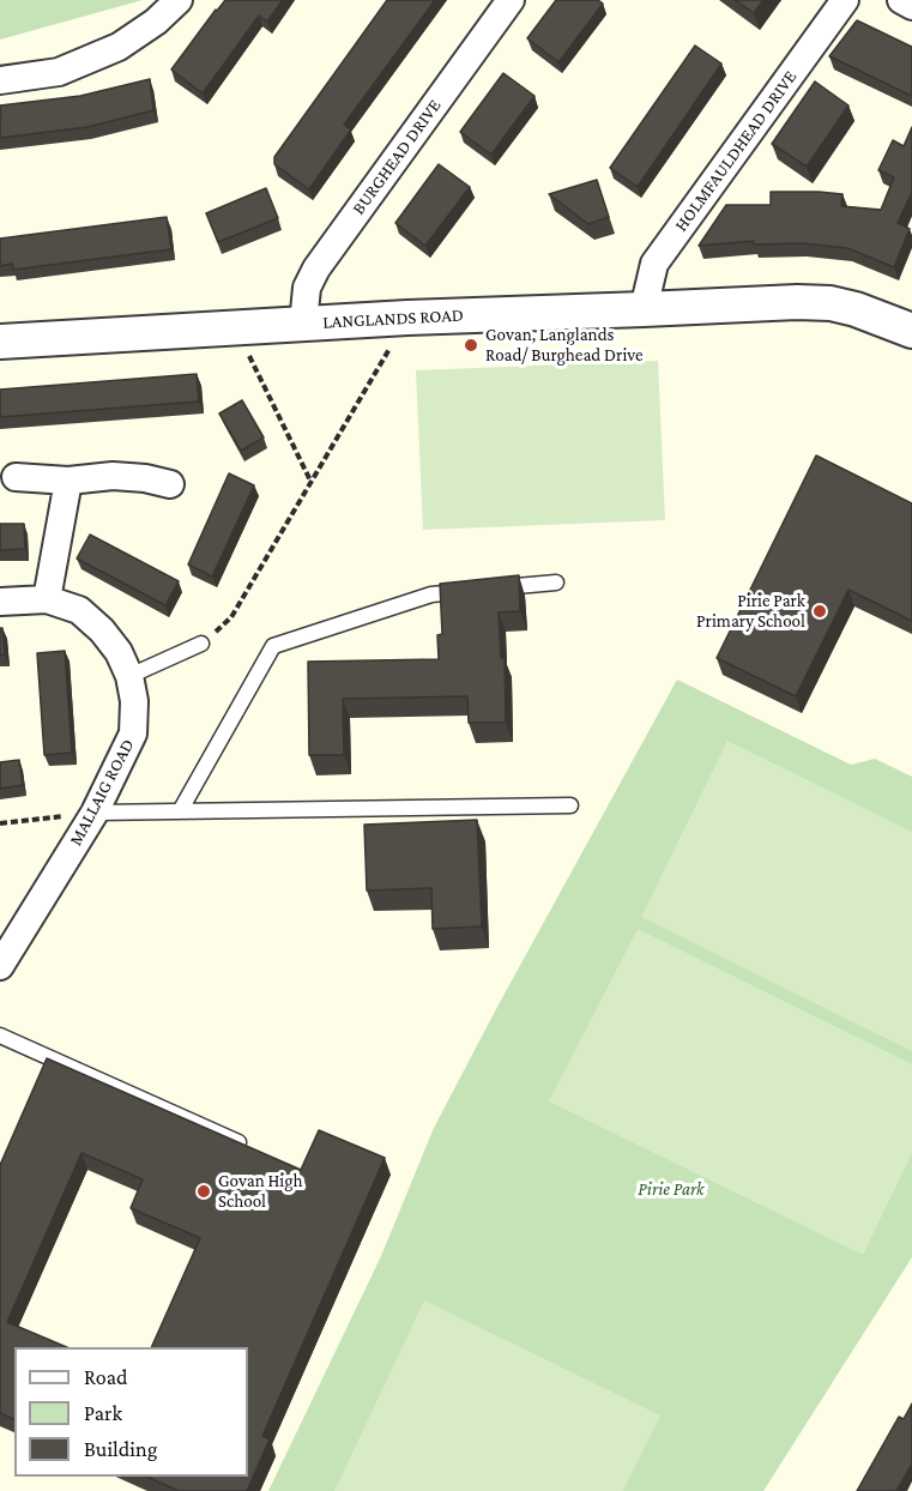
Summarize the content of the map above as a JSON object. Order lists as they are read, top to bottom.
{
  "streets": {
    "street": [
      "HOLMFAULDHEAD DRIVE",
      "BURGHEAD DRIVE",
      "LANGLANDS ROAD",
      "MALLAIG ROAD"
    ]
  },
  "crossings": [
    ["HOLMFAULDHEAD DRIVE", "LANGLANDS ROAD"],
    ["BURGHEAD DRIVE", "LANGLANDS ROAD"]
  ],
  "parks": ["Pirie Park"],
  "places": ["Govan, Langlands Road/ Burghead Drive", "Pirie Park Primary School", "Govan High School"],
  "legend": ["Road", "Park", "Building"]
}
